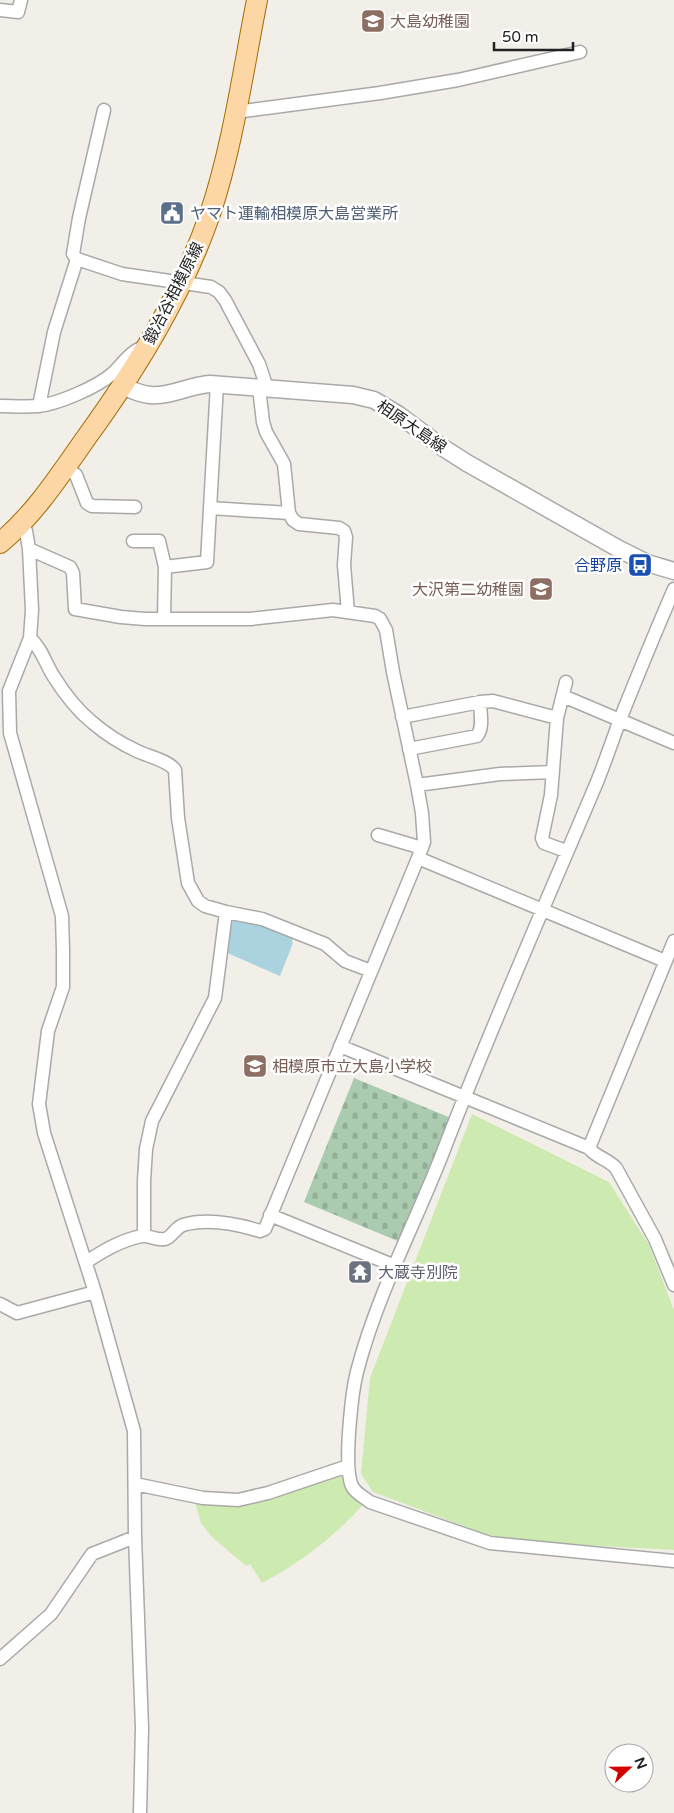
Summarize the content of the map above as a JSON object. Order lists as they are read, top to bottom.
{
  "streets": {
    "main road": ["鍛冶谷相模原線"],
    "street": ["相原大島線"]
  },
  "crossings": [
    ["鍛冶谷相模原線", "相原大島線"]
  ],
  "places": {
    "school or university": ["大島幼稚園", "大沢第二幼稚園", "相模原市立大島小学校"],
    "public building": ["ヤマト運輸相模原大島営業所"],
    "bus stop": ["合野原"],
    "temple": ["大蔵寺別院"]
  },
  "scale_bar": "50 m",
  "north": "right"
}
